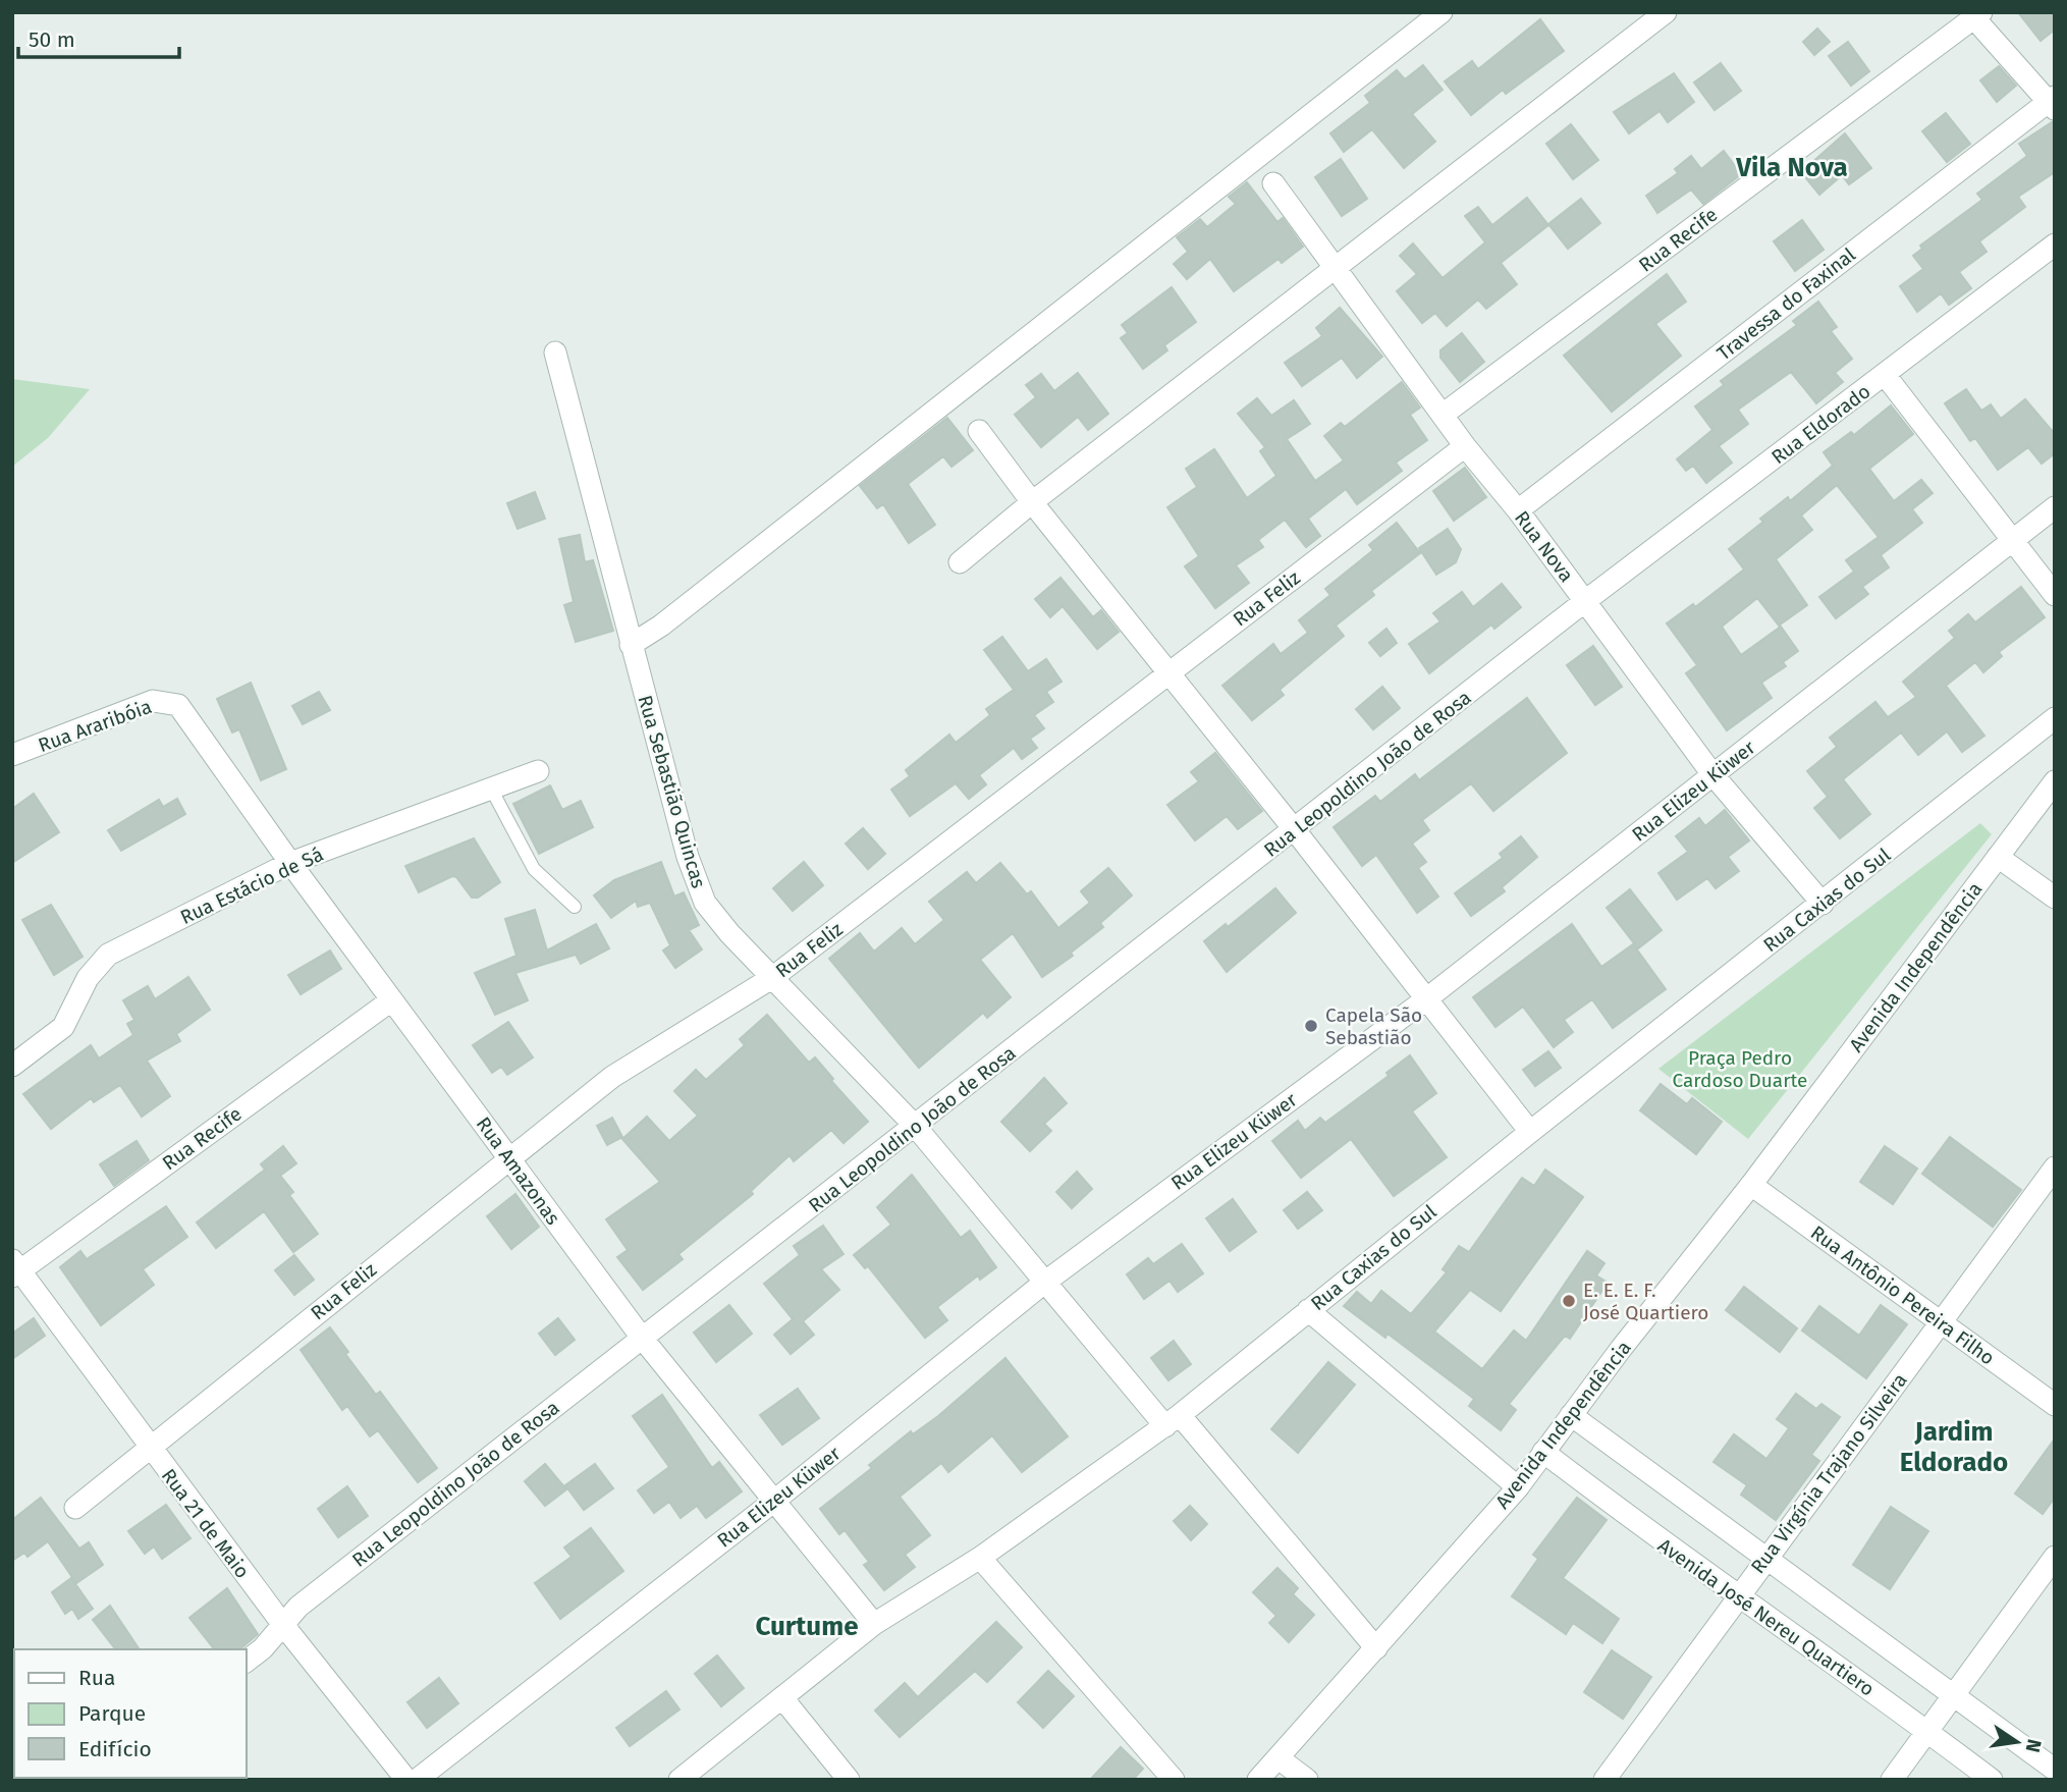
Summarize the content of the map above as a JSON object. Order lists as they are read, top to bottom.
{
  "streets": {
    "street": [
      "Rua Recife",
      "Travessa do Faxinal",
      "Rua Eldorado",
      "Rua Nova",
      "Rua Feliz",
      "Rua Araribóia",
      "Rua Leopoldino João de Rosa",
      "Rua Elizeu Küwer",
      "Rua Sebastião Quincas",
      "Rua Estácio de Sá",
      "Rua Caxias do Sul",
      "Avenida Independência",
      "Rua Amazonas",
      "Rua Antônio Pereira Filho",
      "Rua Virgínia Trajano Silveira",
      "Rua 21 de Maio",
      "Avenida José Nereu Quartiero"
    ]
  },
  "crossings": [
    ["Rua Recife", "Rua Nova"],
    ["Rua Recife", "Rua Amazonas"],
    ["Rua Recife", "Rua 21 de Maio"],
    ["Travessa do Faxinal", "Rua Nova"],
    ["Rua Eldorado", "Rua Nova"],
    ["Rua Eldorado", "Rua Leopoldino João de Rosa"],
    ["Rua Nova", "Rua Feliz"],
    ["Rua Nova", "Rua Leopoldino João de Rosa"],
    ["Rua Nova", "Rua Elizeu Küwer"],
    ["Rua Nova", "Rua Caxias do Sul"],
    ["Rua Feliz", "Rua Sebastião Quincas"],
    ["Rua Feliz", "Rua Amazonas"],
    ["Rua Feliz", "Rua 21 de Maio"],
    ["Rua Araribóia", "Rua Amazonas"],
    ["Rua Leopoldino João de Rosa", "Rua Sebastião Quincas"],
    ["Rua Leopoldino João de Rosa", "Rua Amazonas"],
    ["Rua Leopoldino João de Rosa", "Rua 21 de Maio"],
    ["Rua Elizeu Küwer", "Rua Sebastião Quincas"],
    ["Rua Elizeu Küwer", "Rua Amazonas"],
    ["Rua Sebastião Quincas", "Rua Caxias do Sul"],
    ["Rua Sebastião Quincas", "Avenida Independência"],
    ["Rua Estácio de Sá", "Rua Amazonas"],
    ["Rua Caxias do Sul", "Rua Amazonas"],
    ["Avenida Independência", "Rua Antônio Pereira Filho"],
    ["Avenida Independência", "Avenida José Nereu Quartiero"],
    ["Rua Antônio Pereira Filho", "Rua Virgínia Trajano Silveira"],
    ["Rua Virgínia Trajano Silveira", "Avenida José Nereu Quartiero"]
  ],
  "districts": ["Vila Nova", "Jardim Eldorado", "Curtume"],
  "parks": ["Praça Pedro Cardoso Duarte"],
  "places": ["Capela São Sebastião", "E. E. E. F. José Quartiero"],
  "legend": ["Rua", "Parque", "Edifício"],
  "scale_bar": "50 m",
  "north": "right"
}
